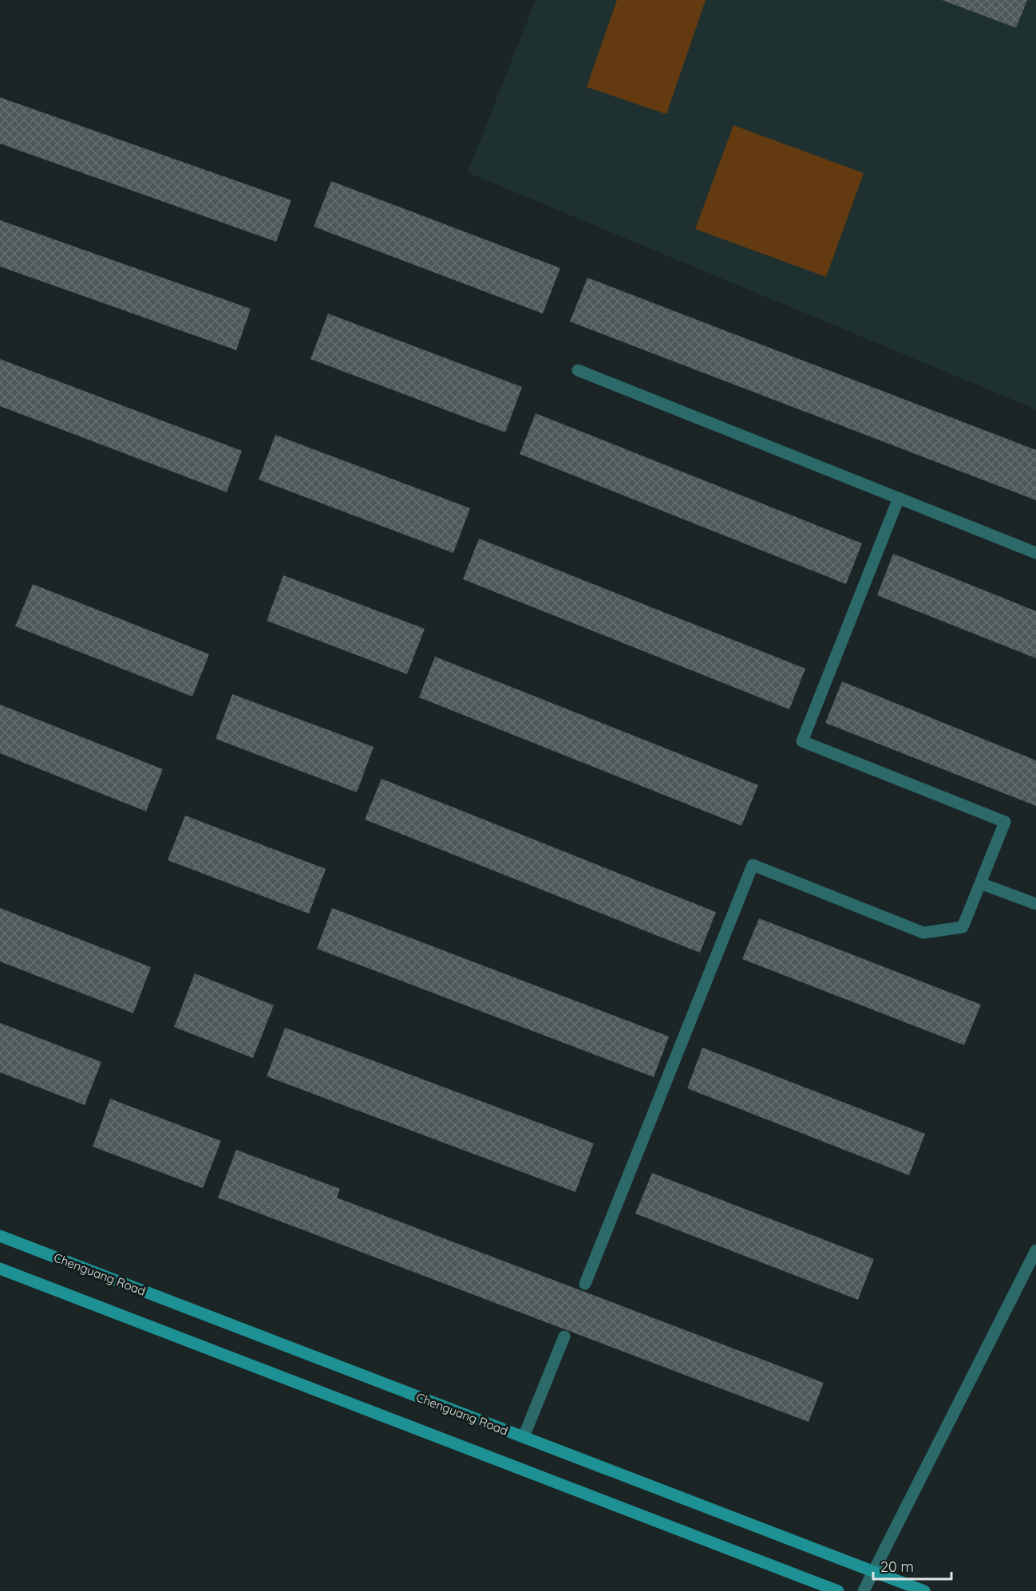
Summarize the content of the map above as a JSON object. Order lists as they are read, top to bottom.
{
  "streets": {
    "main road": ["Chenguang Road"]
  },
  "scale_bar": "20 m"
}
